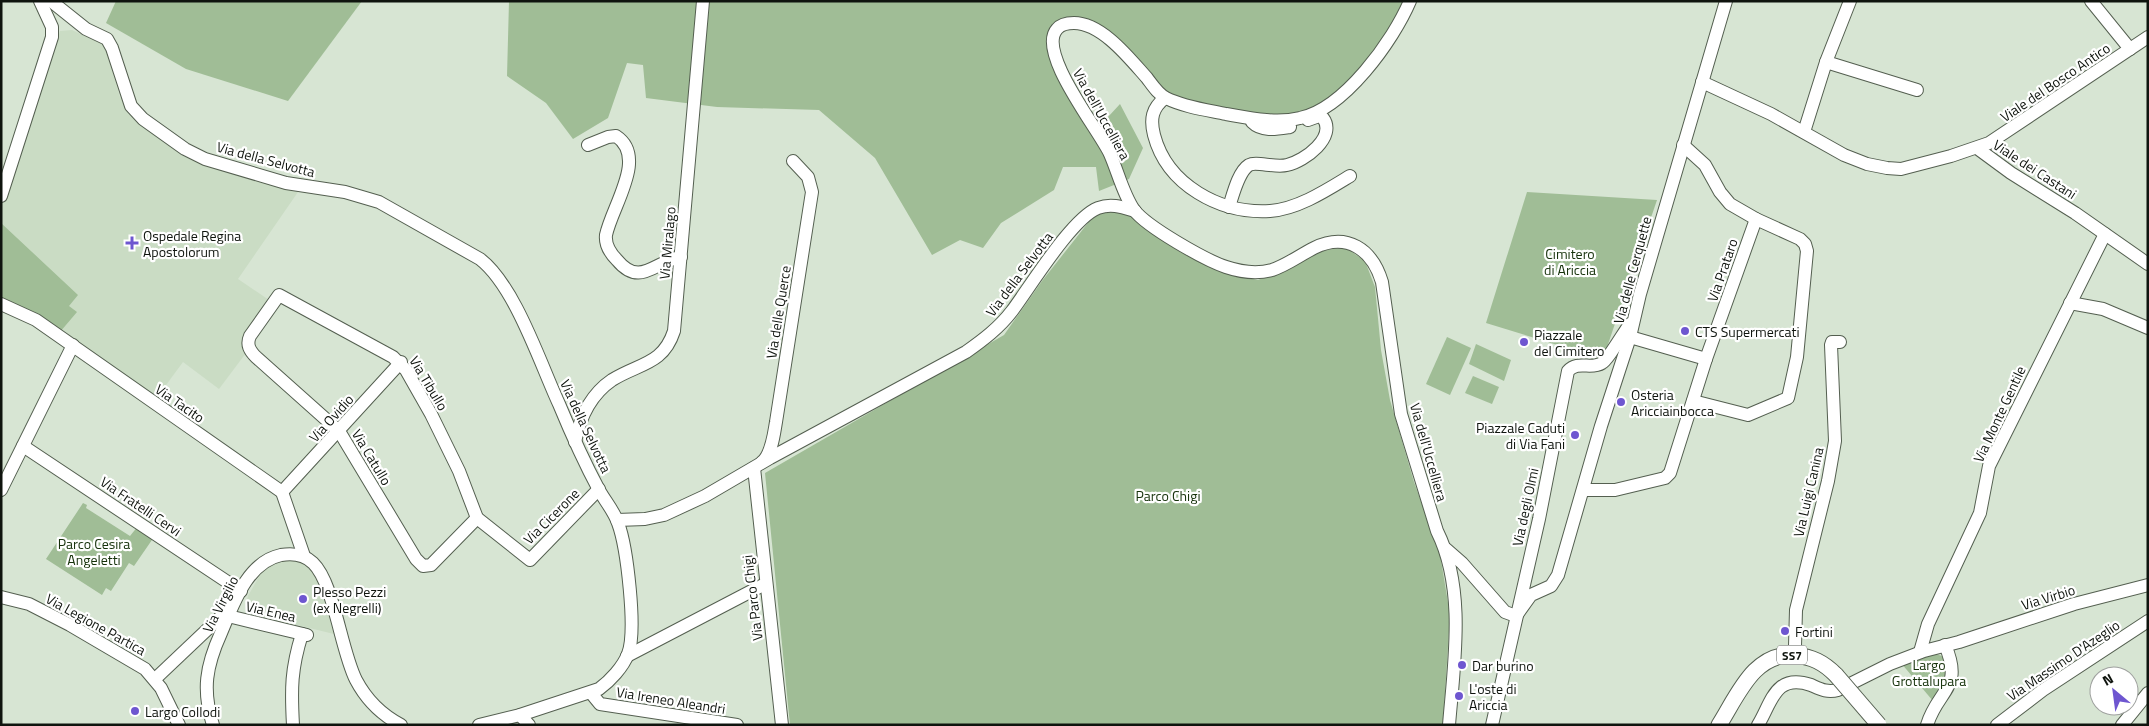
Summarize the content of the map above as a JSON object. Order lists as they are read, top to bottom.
{
  "streets": {
    "main road": ["SS7"],
    "street": [
      "Viale del Bosco Antico",
      "Via dell'Uccelliera",
      "Via della Selvotta",
      "Viale dei Castani",
      "Via Miralago",
      "Via delle Cerquette",
      "Via Prataro",
      "Via delle Querce",
      "Via Tibullo",
      "Via Tacito",
      "Via Monte Gentile",
      "Via Ovidio",
      "Via Catullo",
      "Via Luigi Canina",
      "Via Fratelli Cervi",
      "Via degli Olmi",
      "Via Cicerone",
      "Via Virbio",
      "Via Parco Chigi",
      "Via Virgilio",
      "Via Enea",
      "Via Legione Partica",
      "Via Massimo D'Azeglio",
      "Via Ireneo Aleandri"
    ]
  },
  "crossings": [
    ["Viale del Bosco Antico", "Viale dei Castani"],
    ["Via dell'Uccelliera", "Via della Selvotta"],
    ["Via della Selvotta", "Via Miralago"],
    ["Via della Selvotta", "Via delle Querce"],
    ["Via della Selvotta", "Via Cicerone"],
    ["Via della Selvotta", "Via Parco Chigi"],
    ["Viale dei Castani", "Via delle Cerquette"],
    ["Viale dei Castani", "Via Monte Gentile"],
    ["Via delle Cerquette", "Via Prataro"],
    ["Via delle Cerquette", "Via degli Olmi"],
    ["Via delle Querce", "Via Parco Chigi"],
    ["Via Tibullo", "Via Ovidio"],
    ["Via Tibullo", "Via Catullo"],
    ["Via Tibullo", "Via Cicerone"],
    ["Via Tacito", "Via Ovidio"],
    ["Via Ovidio", "Via Catullo"],
    ["Via Catullo", "Via Cicerone"],
    ["Via Luigi Canina", "SS7"],
    ["Via Fratelli Cervi", "Via Virgilio"],
    ["Via Virgilio", "Via Enea"]
  ],
  "parks": [
    "Cimitero di Ariccia",
    "Parco Chigi",
    "Parco Cesira Angeletti",
    "Largo Grottalupara"
  ],
  "places": {
    "health": ["Ospedale Regina Apostolorum"],
    "other": [
      "CTS Supermercati",
      "Piazzale del Cimitero",
      "Osteria Aricciainbocca",
      "Piazzale Caduti di Via Fani",
      "Plesso Pezzi (ex Negrelli)",
      "Fortini",
      "Dar burino",
      "L'oste di Ariccia",
      "Largo Collodi"
    ]
  },
  "north": "top left"
}
